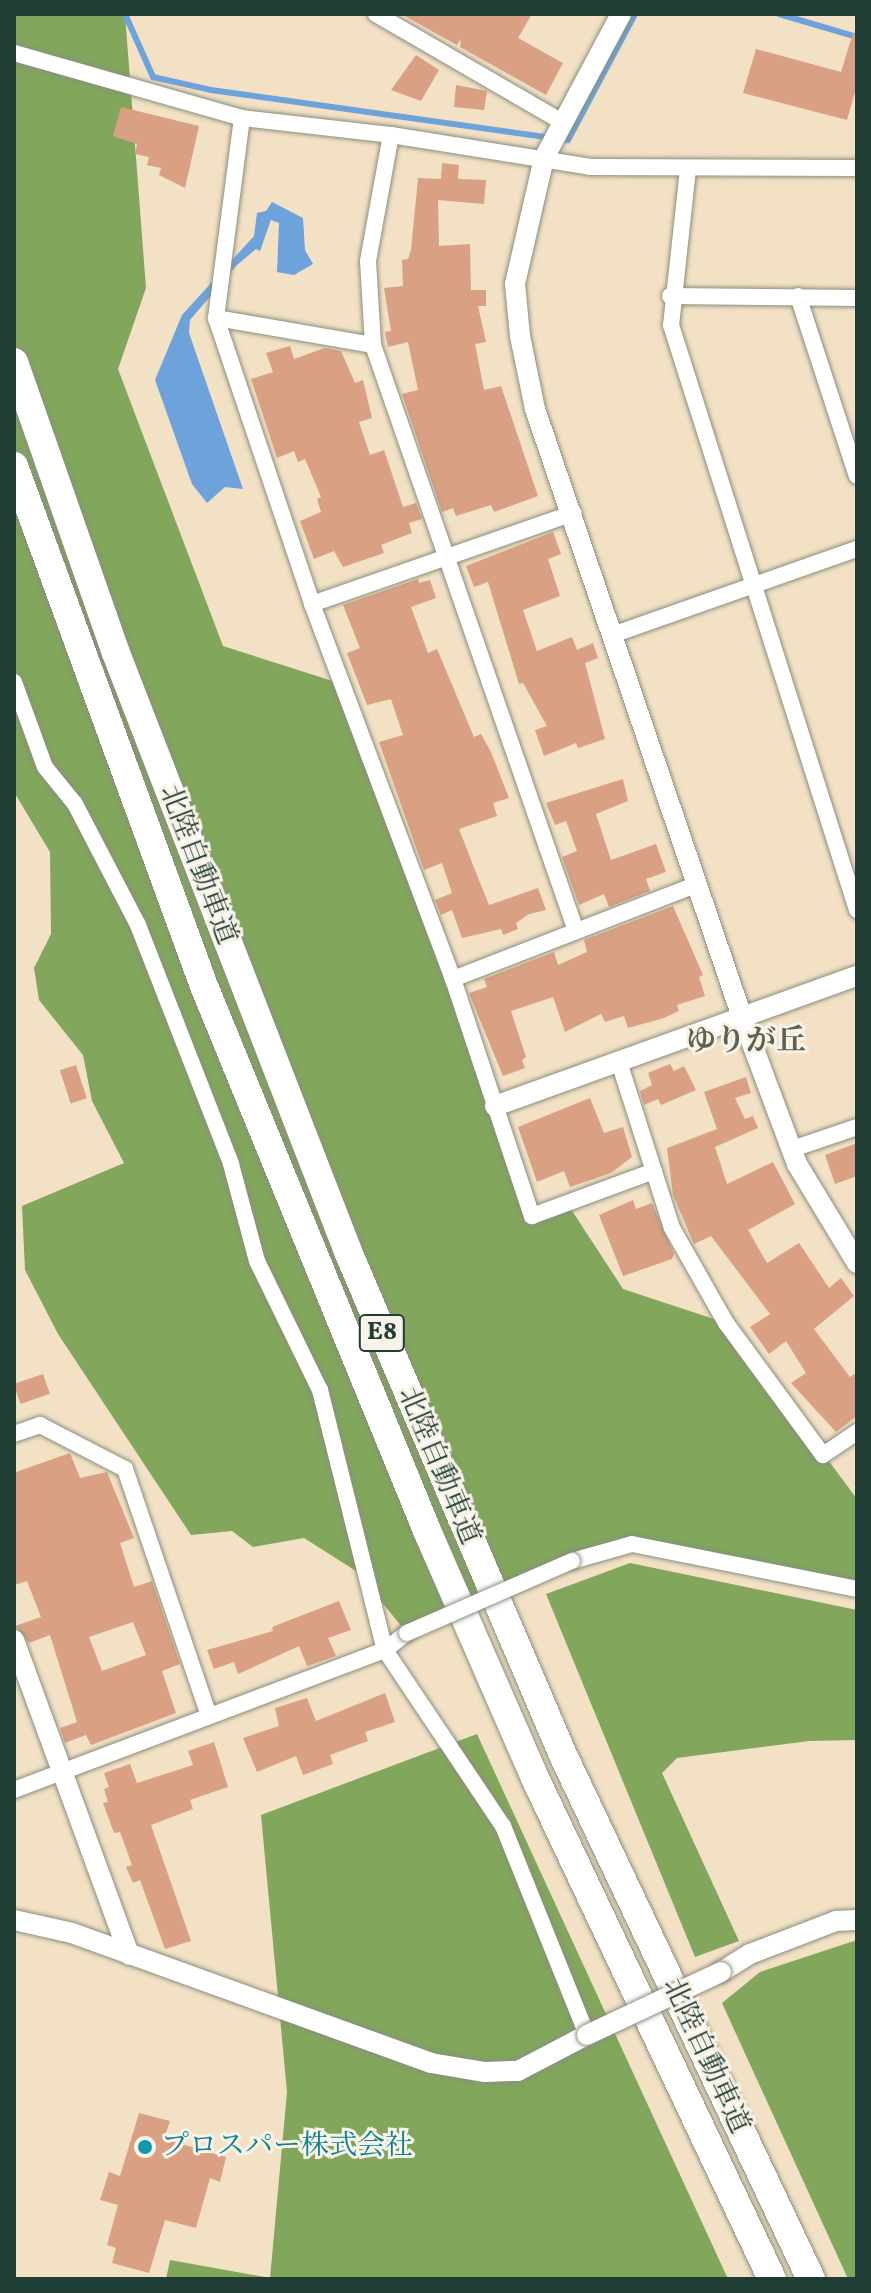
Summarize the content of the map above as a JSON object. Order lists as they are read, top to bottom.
{
  "streets": {
    "highway": ["北陸自動車道", "E8"]
  },
  "districts": ["ゆりが丘"],
  "places": ["プロスパー株式会社"]
}
